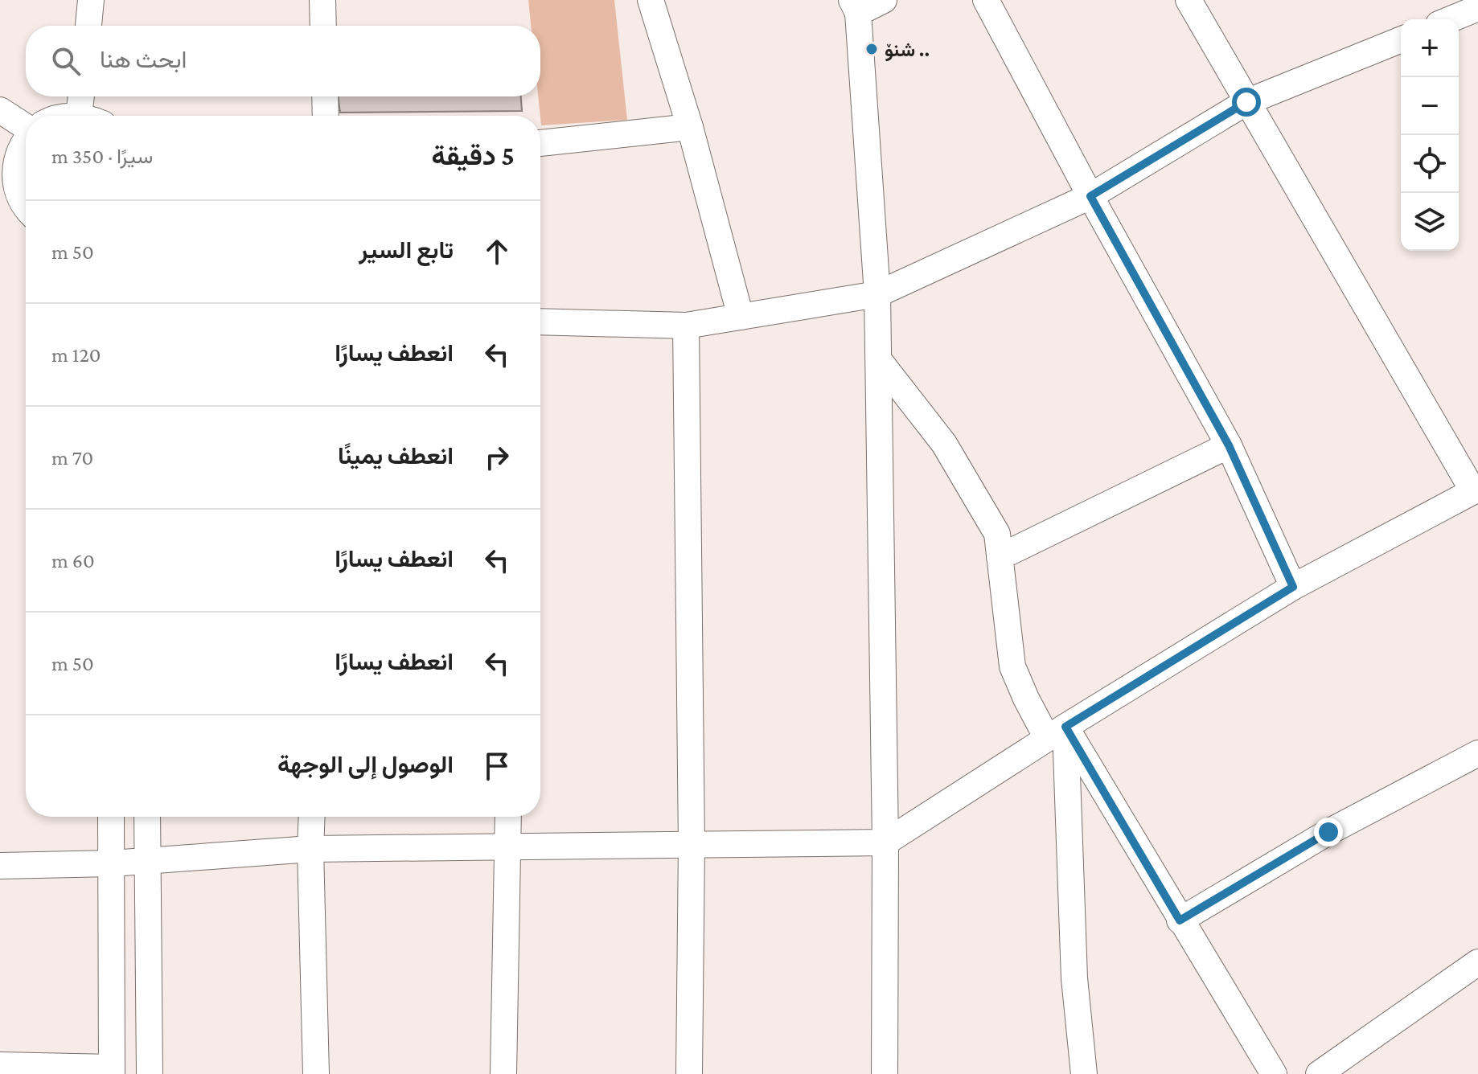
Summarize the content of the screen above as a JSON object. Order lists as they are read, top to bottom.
{
  "places": ["شنۆ .."],
  "page": {
    "map_buttons": ["+", "−"],
    "search": "ابحث هنا",
    "heading": ["5 دقيقة", "سيرًا · 350 m"],
    "list": [
      ["تابع السير", "50 m"],
      ["انعطف يسارًا", "120 m"],
      ["انعطف يمينًا", "70 m"],
      ["انعطف يسارًا", "60 m"],
      ["انعطف يسارًا", "50 m"],
      "الوصول إلى الوجهة"
    ]
  }
}
